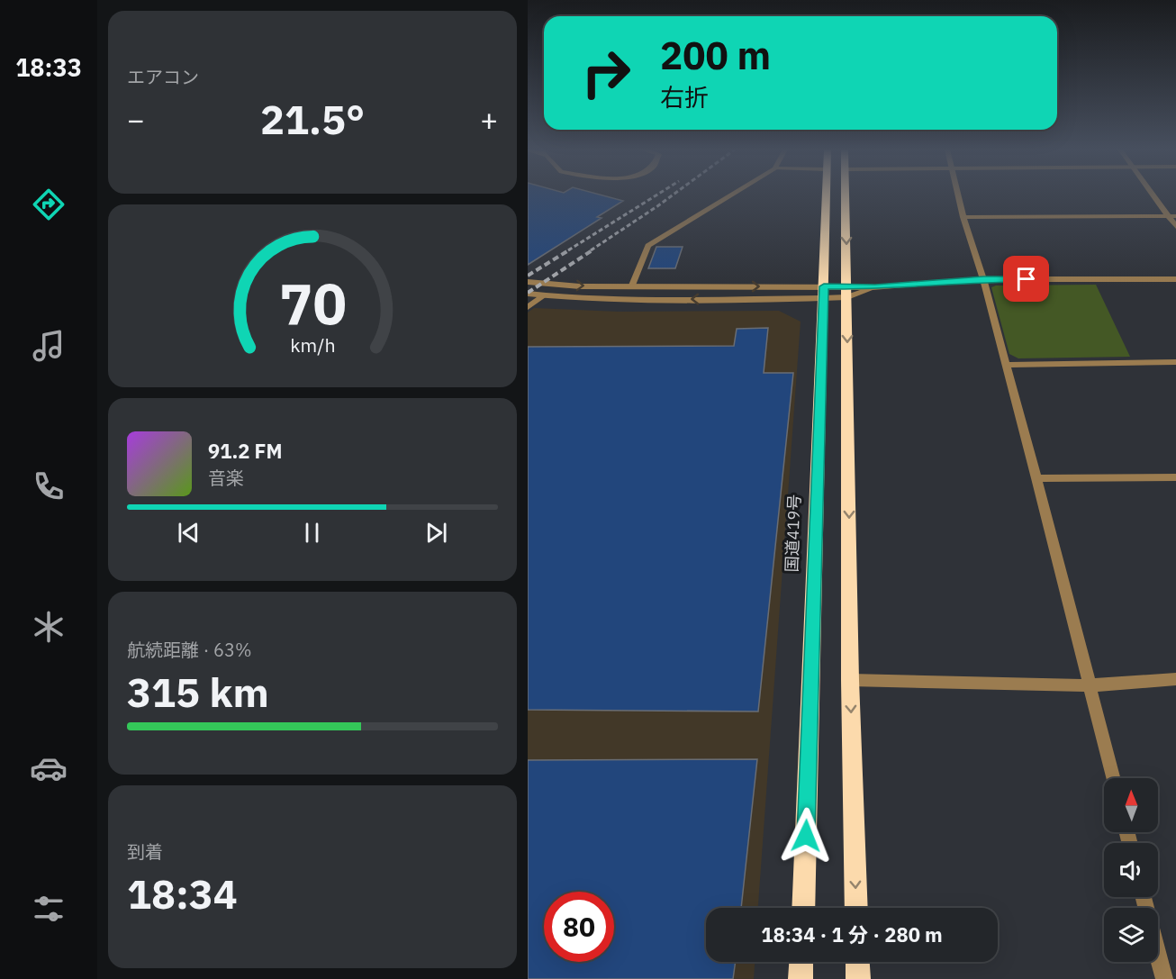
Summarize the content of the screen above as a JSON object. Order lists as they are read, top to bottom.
{
  "streets": {
    "highway": ["国道419号"]
  },
  "north": "top",
  "page": {
    "tabs": "18:33",
    "tile": [
      "エアコン",
      ["航続距離 · 63%", "315 km"],
      ["到着", "18:34"]
    ],
    "turn": ["200 m", "右折"],
    "heat": ["−", "21.5°", "+"],
    "song": ["91.2 FM", "音楽"],
    "limit": "80",
    "trip": "18:34 · 1 分 · 280 m",
    "gauge": ["70", "km/h"]
  }
}
